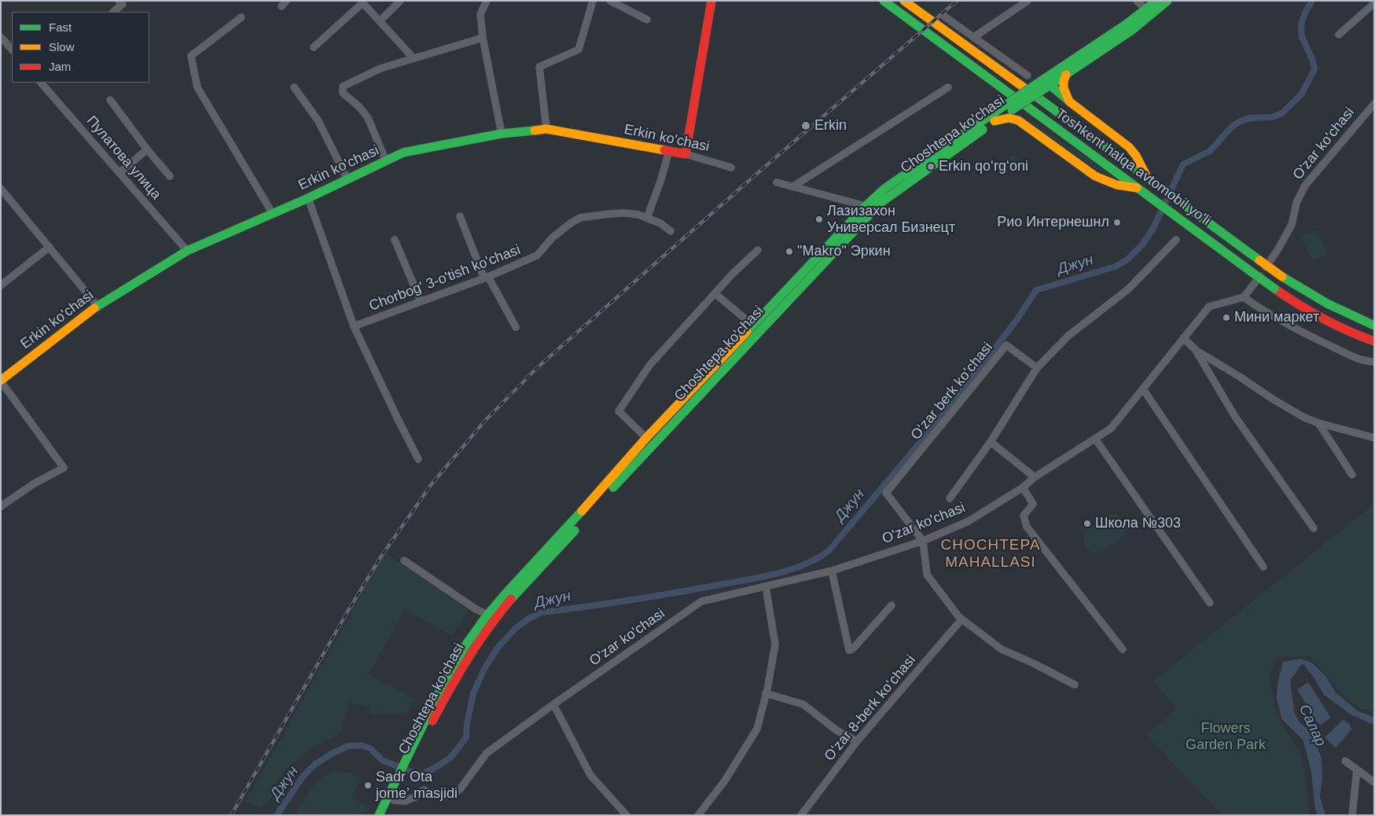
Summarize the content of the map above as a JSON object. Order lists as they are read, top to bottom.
{
  "streets": {
    "main road": ["Choshtepa ko'chasi", "Erkin ko'chasi", "Toshkent halqa avtomobil yo'li"],
    "street": [
      "O'zar ko'chasi",
      "Пулатова улица",
      "Chorbog' 3-o'tish ko'chasi",
      "Oʻzar berk koʻchasi",
      "Oʻzar 8-berk koʻchasi"
    ]
  },
  "crossings": [
    ["Choshtepa ko'chasi", "O'zar ko'chasi"],
    ["Erkin ko'chasi", "Пулатова улица"],
    ["O'zar ko'chasi", "Oʻzar berk koʻchasi"]
  ],
  "districts": ["CHOCHTEPA MAHALLASI"],
  "water": ["Джун", "Салар"],
  "parks": ["Flowers Garden Park"],
  "places": [
    "Erkin",
    "Erkin qoʻrgʻoni",
    "Лазизахон Универсал Бизнецт",
    "Рио Интернешнл",
    "\"Makro\" Эркин",
    "Мини маркет",
    "Школа №303",
    "Sadr Ota jome’ masjidi"
  ],
  "legend": ["Fast", "Slow", "Jam"]
}
